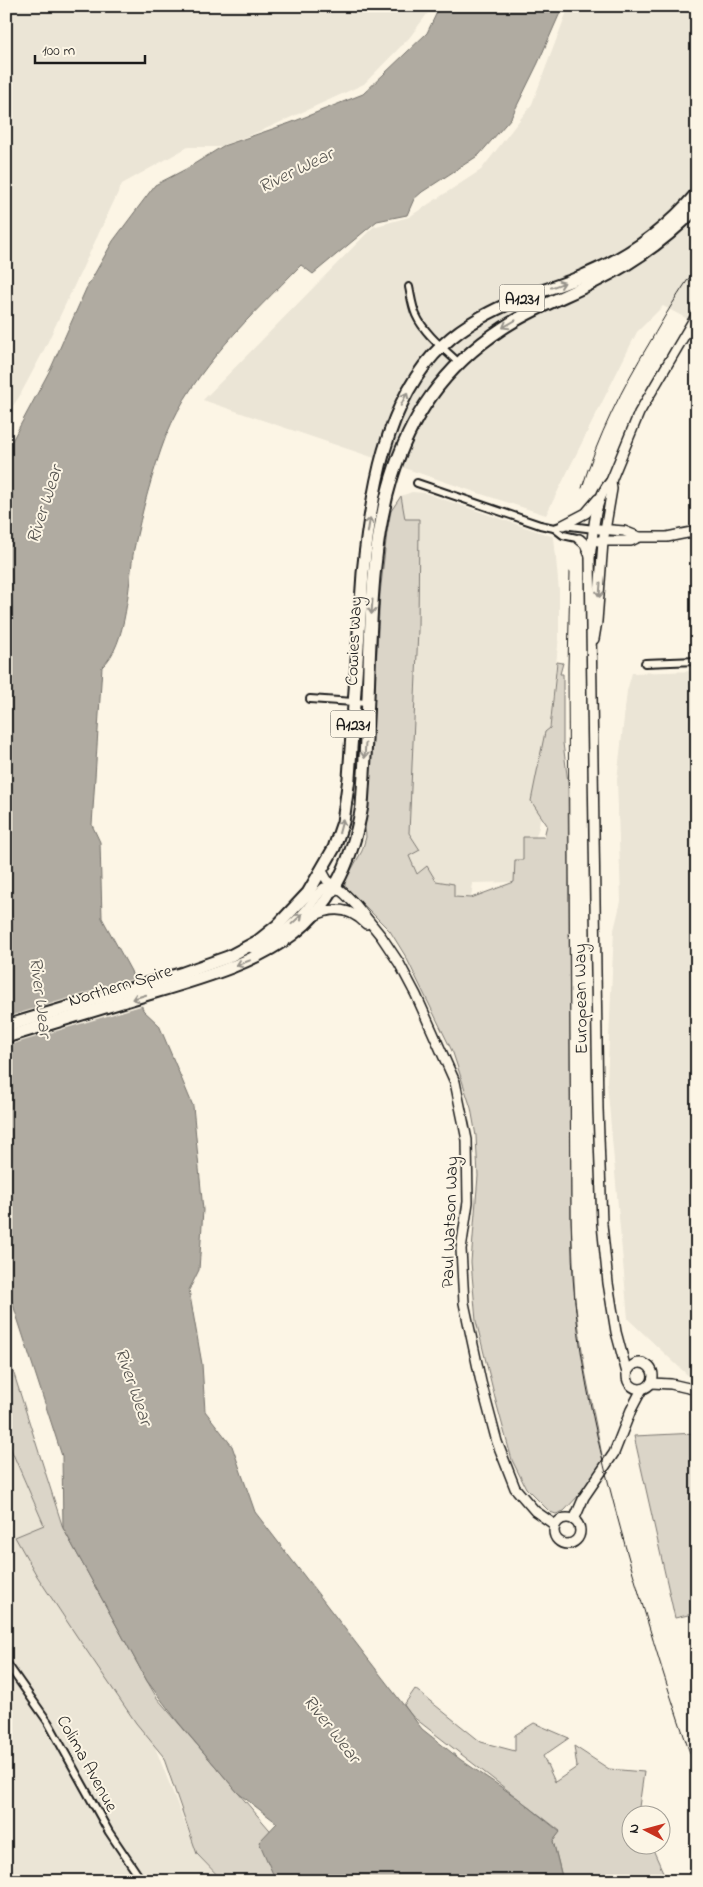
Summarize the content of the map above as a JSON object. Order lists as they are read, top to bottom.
{
  "streets": {
    "highway": ["A1231", "Cowies Way", "Northern Spire"],
    "street": ["European Way", "Paul Watson Way", "Colima Avenue"]
  },
  "crossings": [
    ["A1231", "Cowies Way"],
    ["Cowies Way", "Northern Spire"],
    ["Cowies Way", "Paul Watson Way"]
  ],
  "water": ["River Wear"],
  "scale_bar": "100 m",
  "north": "left"
}
